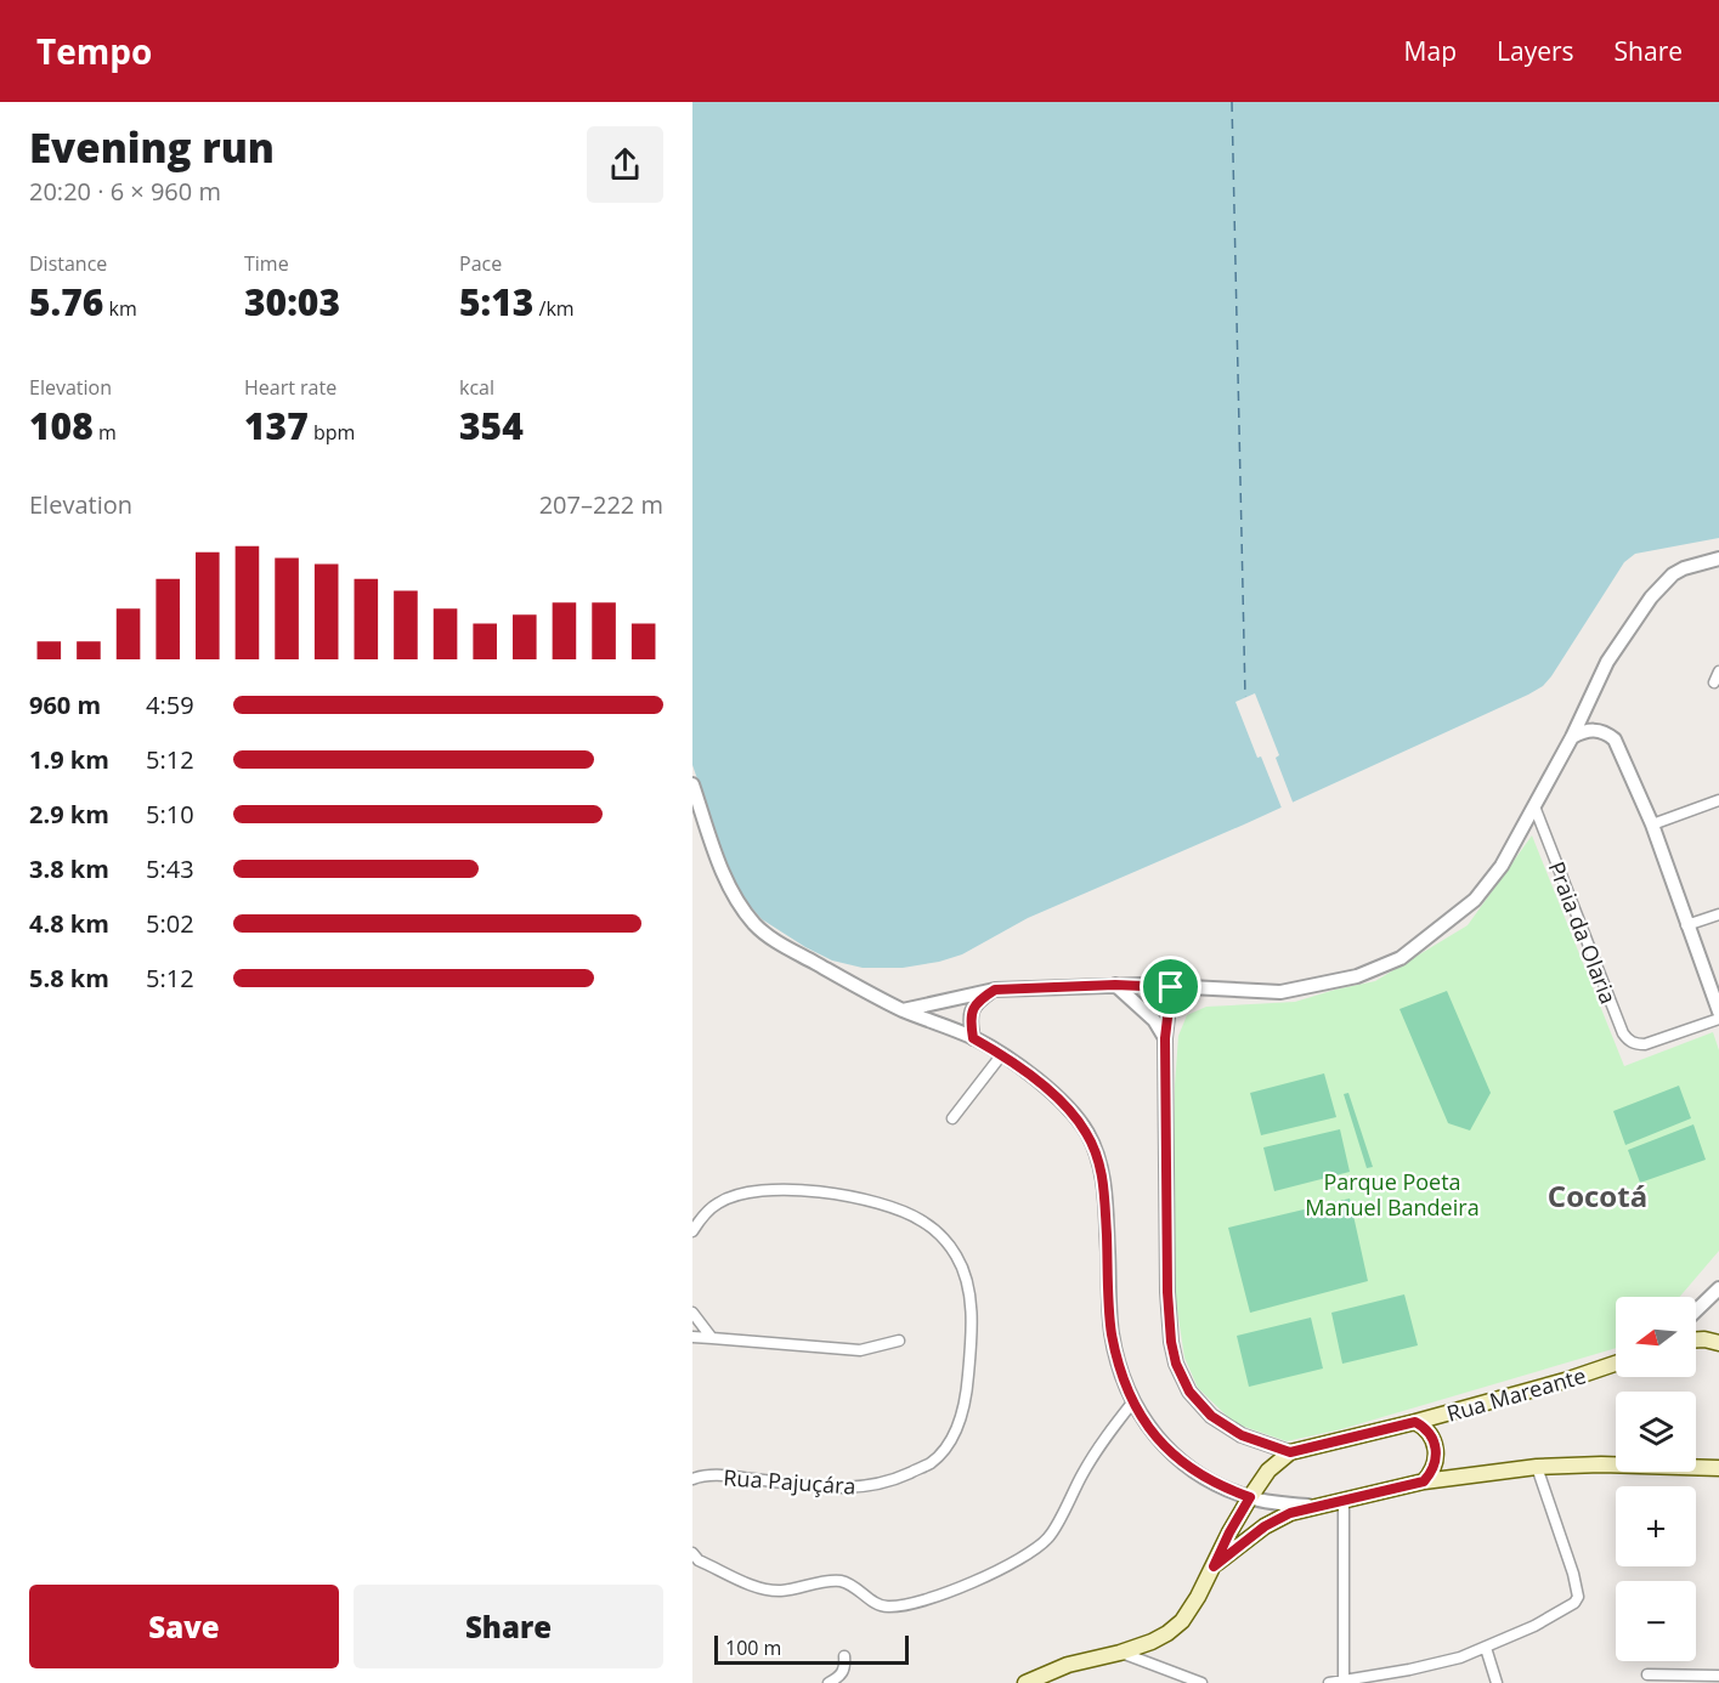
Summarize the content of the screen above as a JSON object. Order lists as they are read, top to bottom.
{
  "streets": {
    "main road": ["Rua Mareante"],
    "street": ["Praia da Olaria", "Rua Pajuçára"]
  },
  "districts": ["Cocotá"],
  "parks": ["Parque Poeta Manuel Bandeira"],
  "scale_bar": "100 m",
  "north": "left",
  "page": {
    "header": "Tempo",
    "nav": ["Map", "Layers", "Share"],
    "heading": ["Evening run", "20:20 · 6 × 960 m"],
    "stats": [
      ["Distance", "5.76 km"],
      ["Time", "30:03"],
      ["Pace", "5:13 /km"],
      ["Elevation", "108 m"],
      ["Heart rate", "137 bpm"],
      ["kcal", "354"]
    ],
    "chart": ["Elevation", "207–222 m"],
    "list": [
      {
        "name": "960 m",
        "note": "4:59"
      },
      {
        "name": "1.9 km",
        "note": "5:12"
      },
      {
        "name": "2.9 km",
        "note": "5:10"
      },
      {
        "name": "3.8 km",
        "note": "5:43"
      },
      {
        "name": "4.8 km",
        "note": "5:02"
      },
      {
        "name": "5.8 km",
        "note": "5:12"
      }
    ],
    "map_buttons": ["+", "−"],
    "buttons": ["Save", "Share"],
    "scale": "100 m"
  }
}
